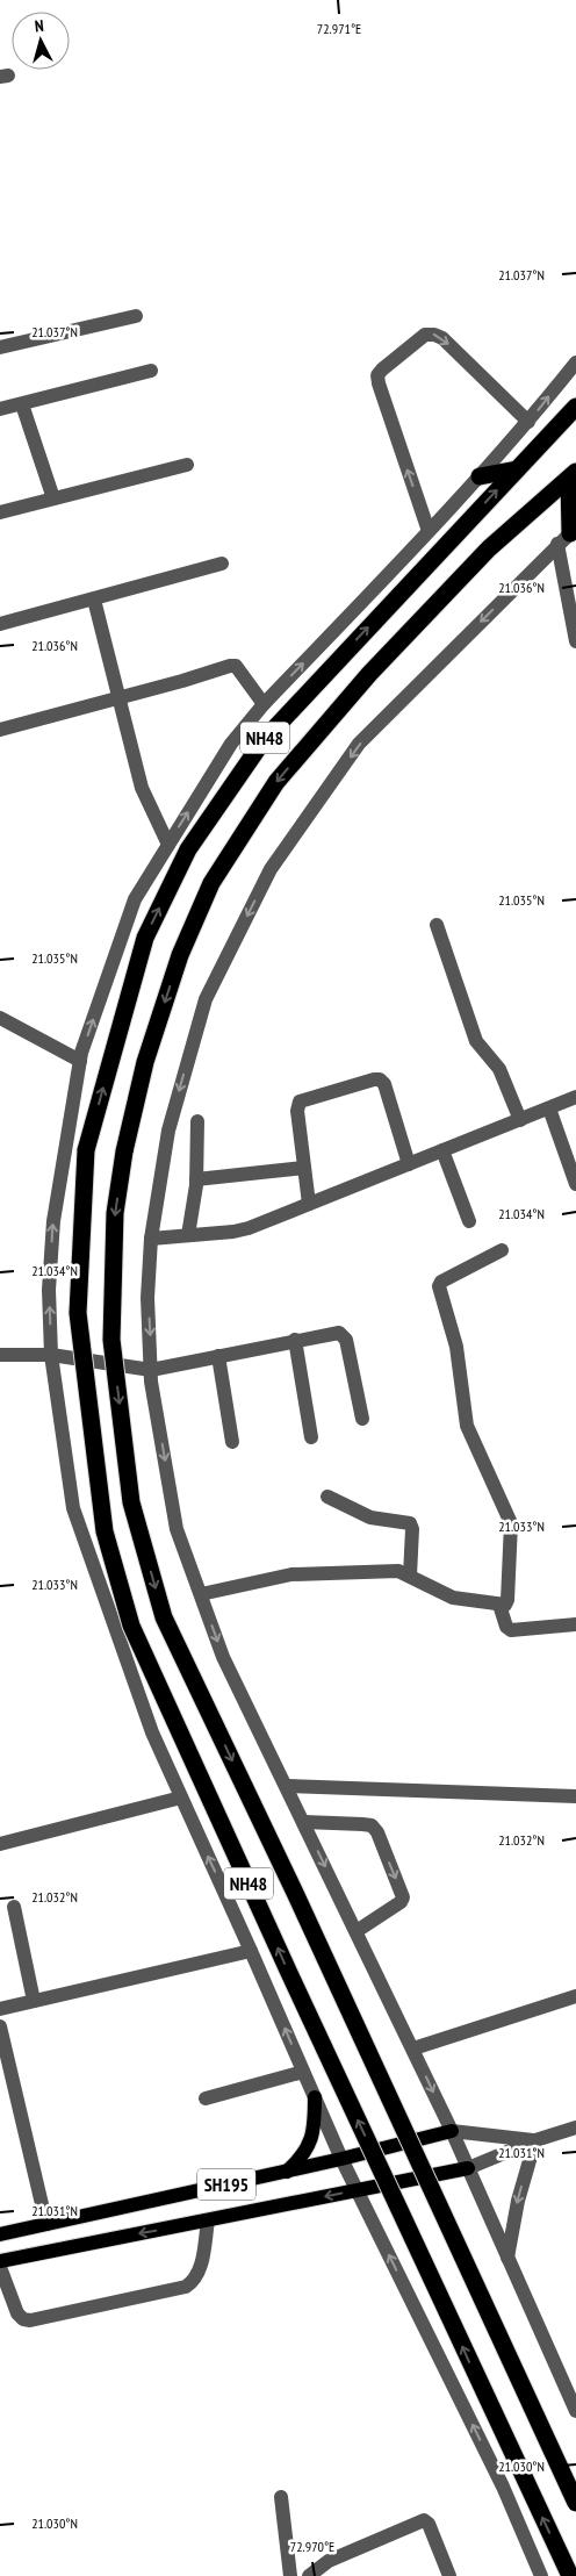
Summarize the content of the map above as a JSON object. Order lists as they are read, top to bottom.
{
  "streets": {
    "highway": ["NH48"],
    "main road": ["SH195"]
  },
  "north": "top",
  "coordinates": [
    "72.971°E",
    "21.037°N",
    "21.036°N",
    "21.035°N",
    "21.034°N",
    "21.033°N",
    "21.032°N",
    "21.031°N",
    "21.030°N",
    "72.970°E"
  ]
}
